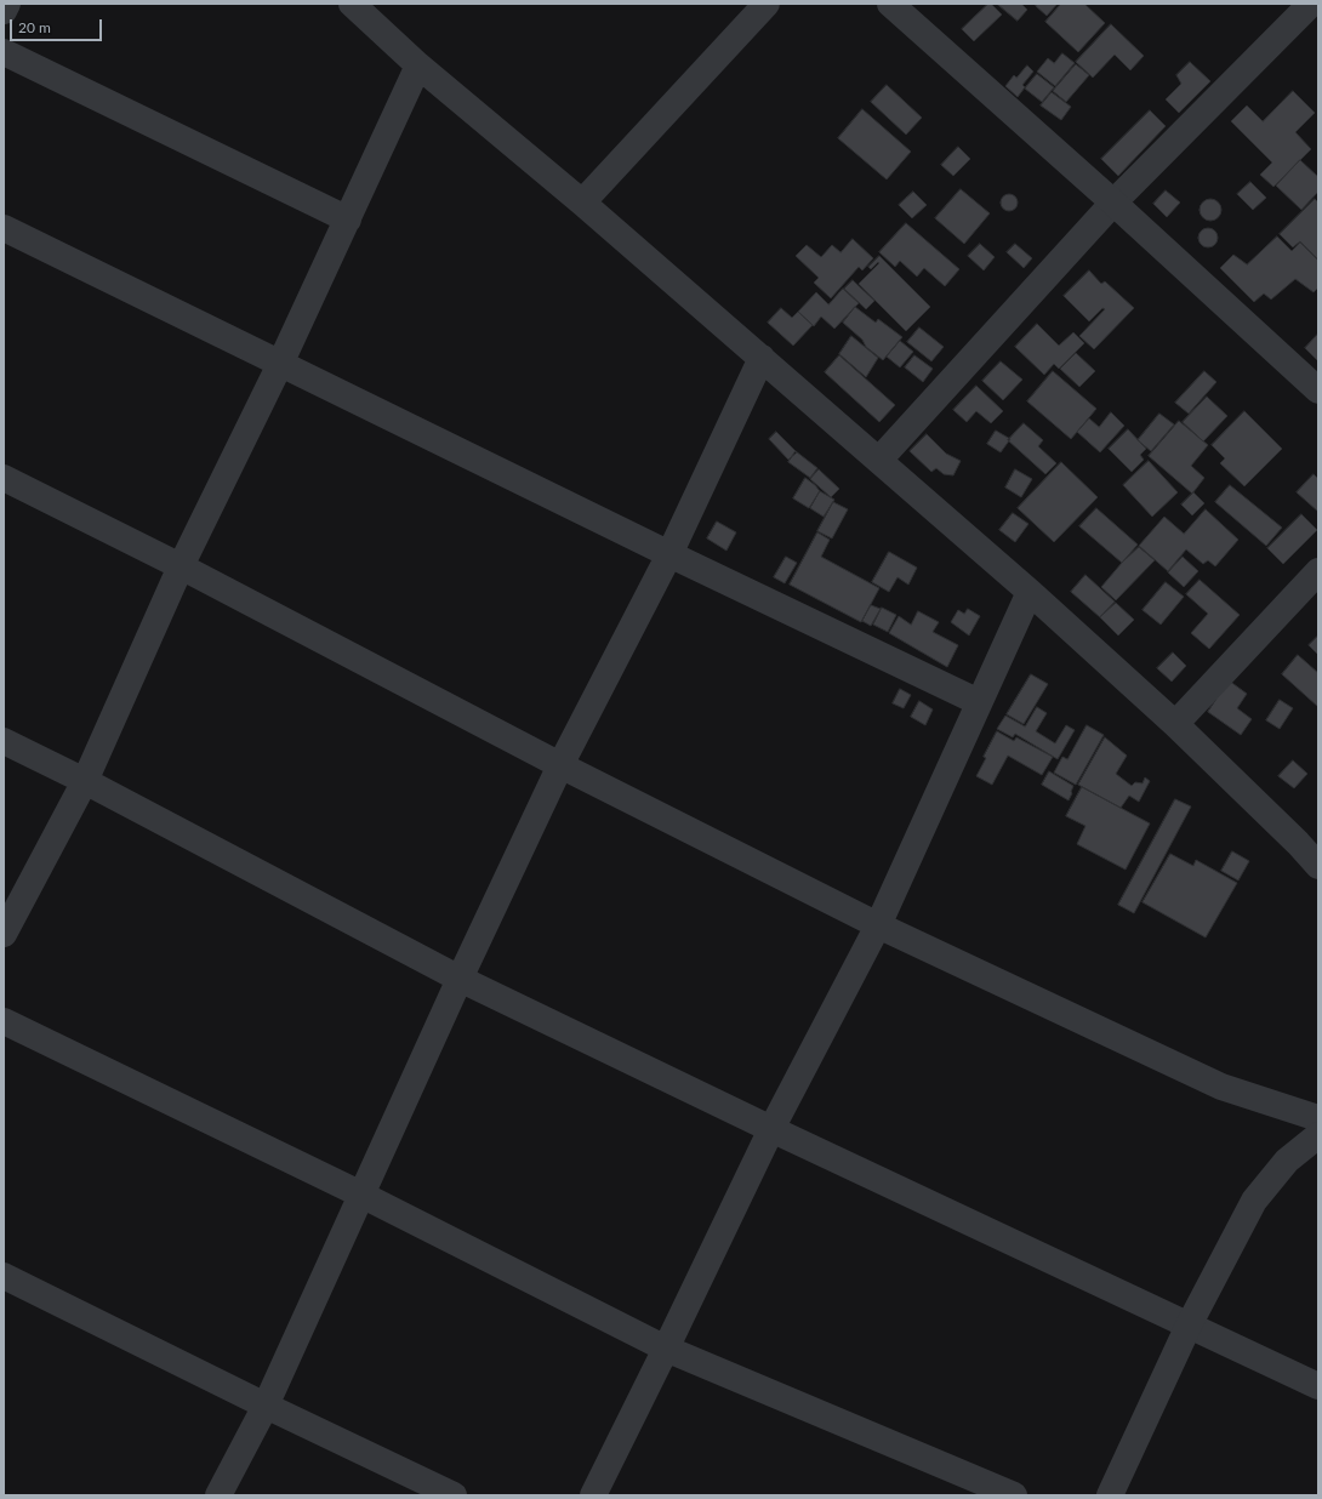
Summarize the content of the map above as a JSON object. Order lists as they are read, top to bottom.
{
  "scale_bar": "20 m"
}
